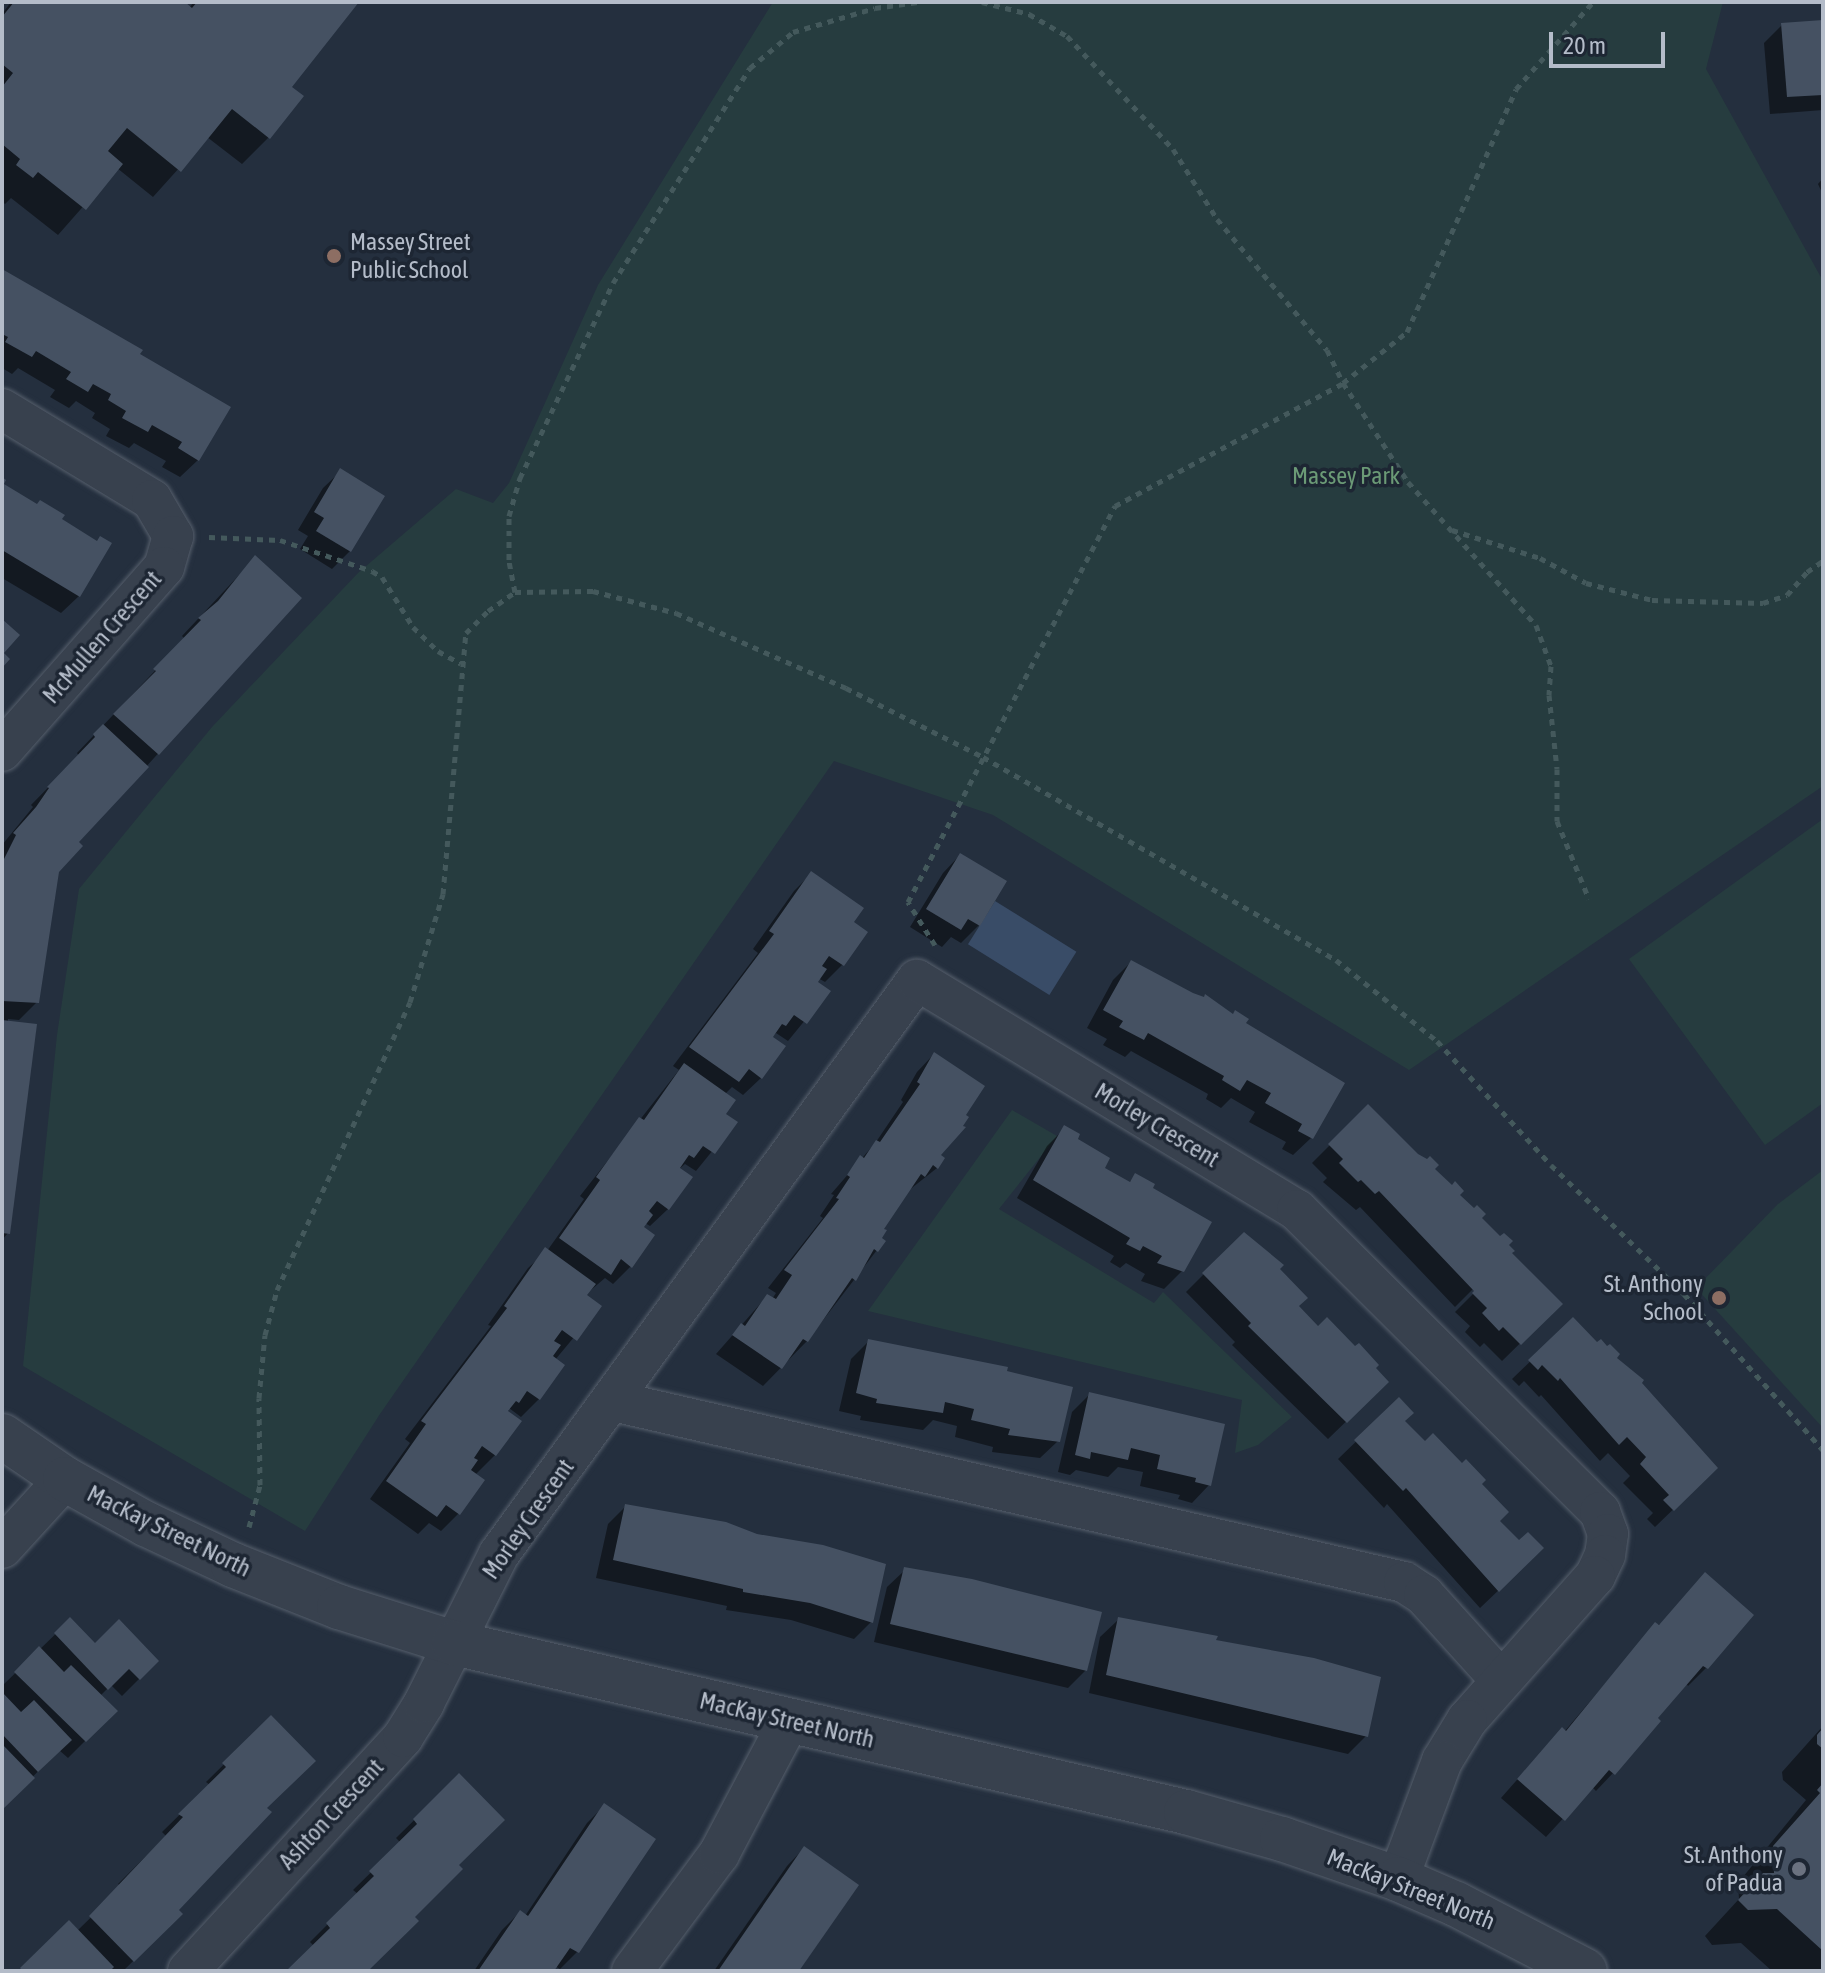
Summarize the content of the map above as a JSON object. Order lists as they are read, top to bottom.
{
  "streets": {
    "street": [
      "McMullen Crescent",
      "Morley Crescent",
      "MacKay Street North",
      "Ashton Crescent"
    ]
  },
  "crossings": [
    ["Morley Crescent", "MacKay Street North"],
    ["Morley Crescent", "Ashton Crescent"],
    ["MacKay Street North", "Ashton Crescent"]
  ],
  "parks": ["Massey Park"],
  "places": ["Massey Street Public School", "St. Anthony School", "St. Anthony of Padua"],
  "scale_bar": "20 m"
}
